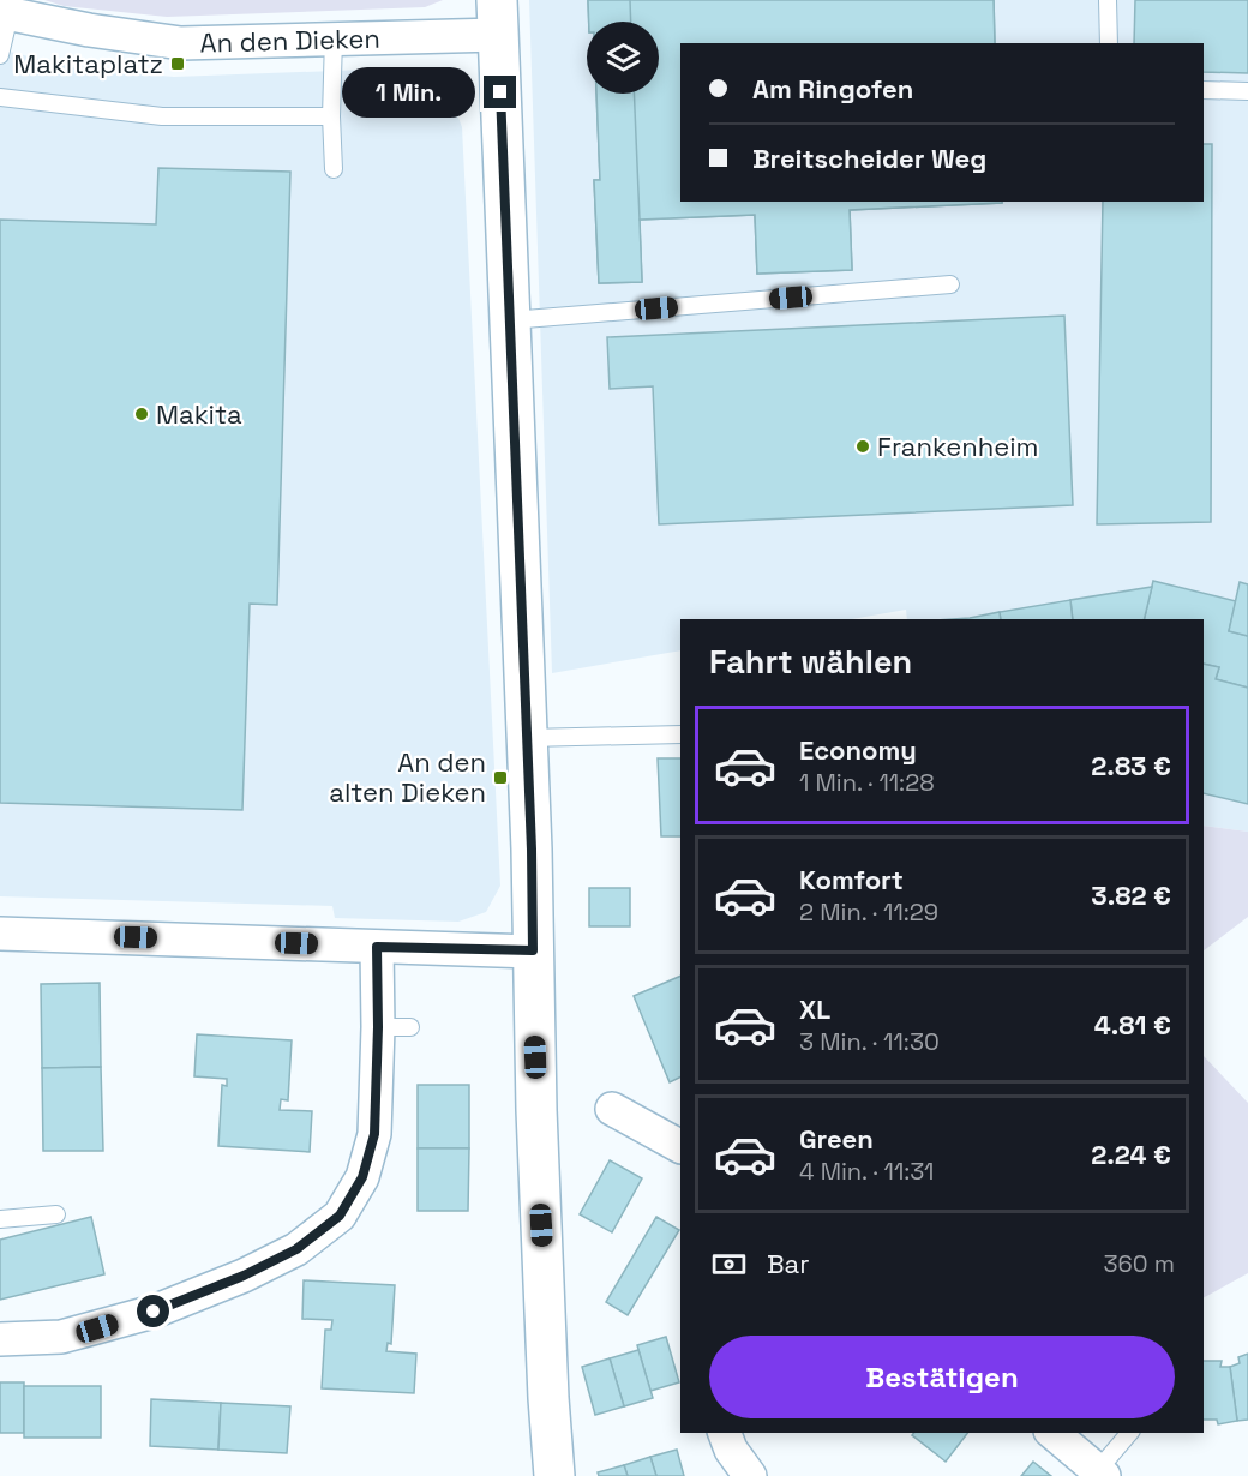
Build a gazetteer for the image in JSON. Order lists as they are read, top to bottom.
{
  "streets": {
    "street": ["An den Dieken"]
  },
  "places": {
    "transit": ["Makitaplatz", "An den alten Dieken"],
    "other": ["Makita", "Frankenheim"]
  },
  "page": {
    "banner": ["Am Ringofen", "Breitscheider Weg"],
    "bubble": "1 Min.",
    "heading": "Fahrt wählen",
    "list": [
      {
        "name": "Economy",
        "note": "1 Min. · 11:28",
        "value": "2.83 €"
      },
      {
        "name": "Komfort",
        "note": "2 Min. · 11:29",
        "value": "3.82 €"
      },
      {
        "name": "XL",
        "note": "3 Min. · 11:30",
        "value": "4.81 €"
      },
      {
        "name": "Green",
        "note": "4 Min. · 11:31",
        "value": "2.24 €"
      }
    ],
    "pay": ["Bar", "360 m"],
    "buttons": "Bestätigen"
  }
}
